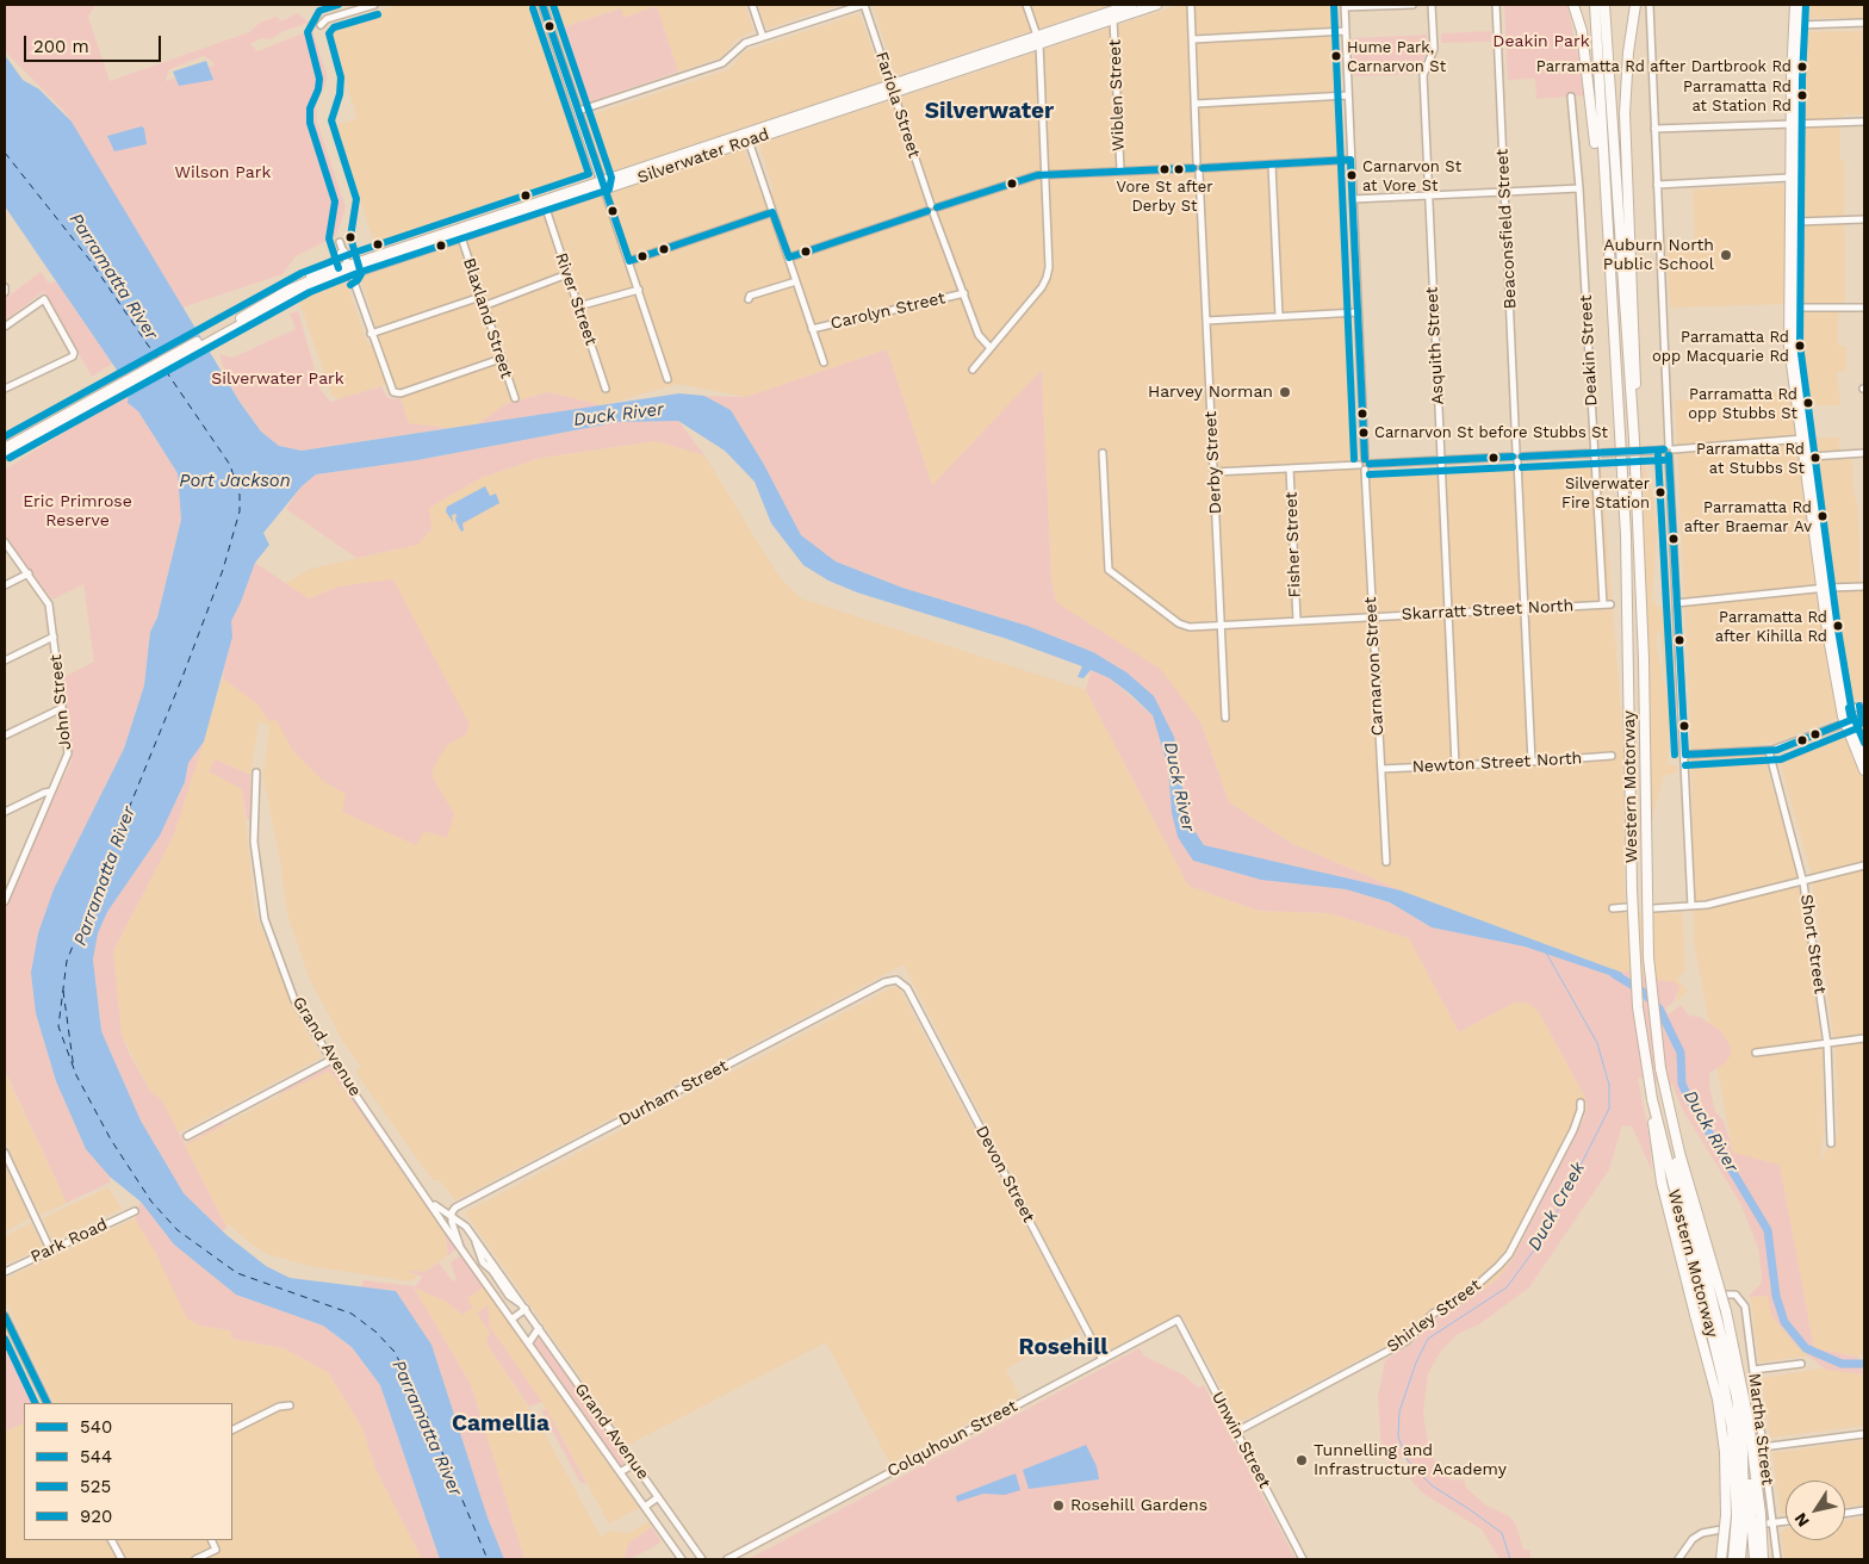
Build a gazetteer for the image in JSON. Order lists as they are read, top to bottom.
{
  "streets": {
    "highway": ["Silverwater Road", "Western Motorway"],
    "street": [
      "Wiblen Street",
      "Fariola Street",
      "Beaconsfield Street",
      "River Street",
      "Carolyn Street",
      "Blaxland Street",
      "Asquith Street",
      "Deakin Street",
      "Derby Street",
      "Fisher Street",
      "Skarratt Street North",
      "Carnarvon Street",
      "John Street",
      "Newton Street North",
      "Short Street",
      "Grand Avenue",
      "Durham Street",
      "Devon Street",
      "Park Road",
      "Shirley Street",
      "Martha Street",
      "Colquhoun Street",
      "Unwin Street"
    ]
  },
  "crossings": [
    ["Wiblen Street", "Silverwater Road"],
    ["Fariola Street", "Silverwater Road"],
    ["Fariola Street", "Carolyn Street"],
    ["Silverwater Road", "River Street"],
    ["Silverwater Road", "Blaxland Street"],
    ["Beaconsfield Street", "Skarratt Street North"],
    ["Beaconsfield Street", "Newton Street North"],
    ["Asquith Street", "Skarratt Street North"],
    ["Asquith Street", "Newton Street North"],
    ["Deakin Street", "Skarratt Street North"],
    ["Derby Street", "Skarratt Street North"],
    ["Fisher Street", "Skarratt Street North"],
    ["Skarratt Street North", "Carnarvon Street"],
    ["Carnarvon Street", "Newton Street North"],
    ["Durham Street", "Devon Street"],
    ["Devon Street", "Colquhoun Street"],
    ["Shirley Street", "Unwin Street"],
    ["Colquhoun Street", "Unwin Street"]
  ],
  "districts": ["Silverwater", "Rosehill", "Camellia"],
  "water": [
    "Parramatta River",
    "Duck River",
    "Port Jackson",
    "Duck Creek"
  ],
  "parks": [
    "Deakin Park",
    "Wilson Park",
    "Silverwater Park",
    "Eric Primrose Reserve"
  ],
  "places": [
    "Hume Park, Carnarvon St",
    "Parramatta Rd after Dartbrook Rd",
    "Parramatta Rd at Station Rd",
    "Vore St after Derby St",
    "Carnarvon St at Vore St",
    "Auburn North Public School",
    "Parramatta Rd opp Macquarie Rd",
    "Harvey Norman",
    "Parramatta Rd opp Stubbs St",
    "Carnarvon St before Stubbs St",
    "Parramatta Rd at Stubbs St",
    "Silverwater Fire Station",
    "Parramatta Rd after Braemar Av",
    "Parramatta Rd after Kihilla Rd",
    "Tunnelling and Infrastructure Academy",
    "Rosehill Gardens"
  ],
  "lines": [
    "transit line 540",
    "transit line 544",
    "transit line 525",
    "transit line 920"
  ],
  "legend": [
    "540",
    "544",
    "525",
    "920"
  ],
  "scale_bar": "200 m",
  "north": "bottom left"
}
